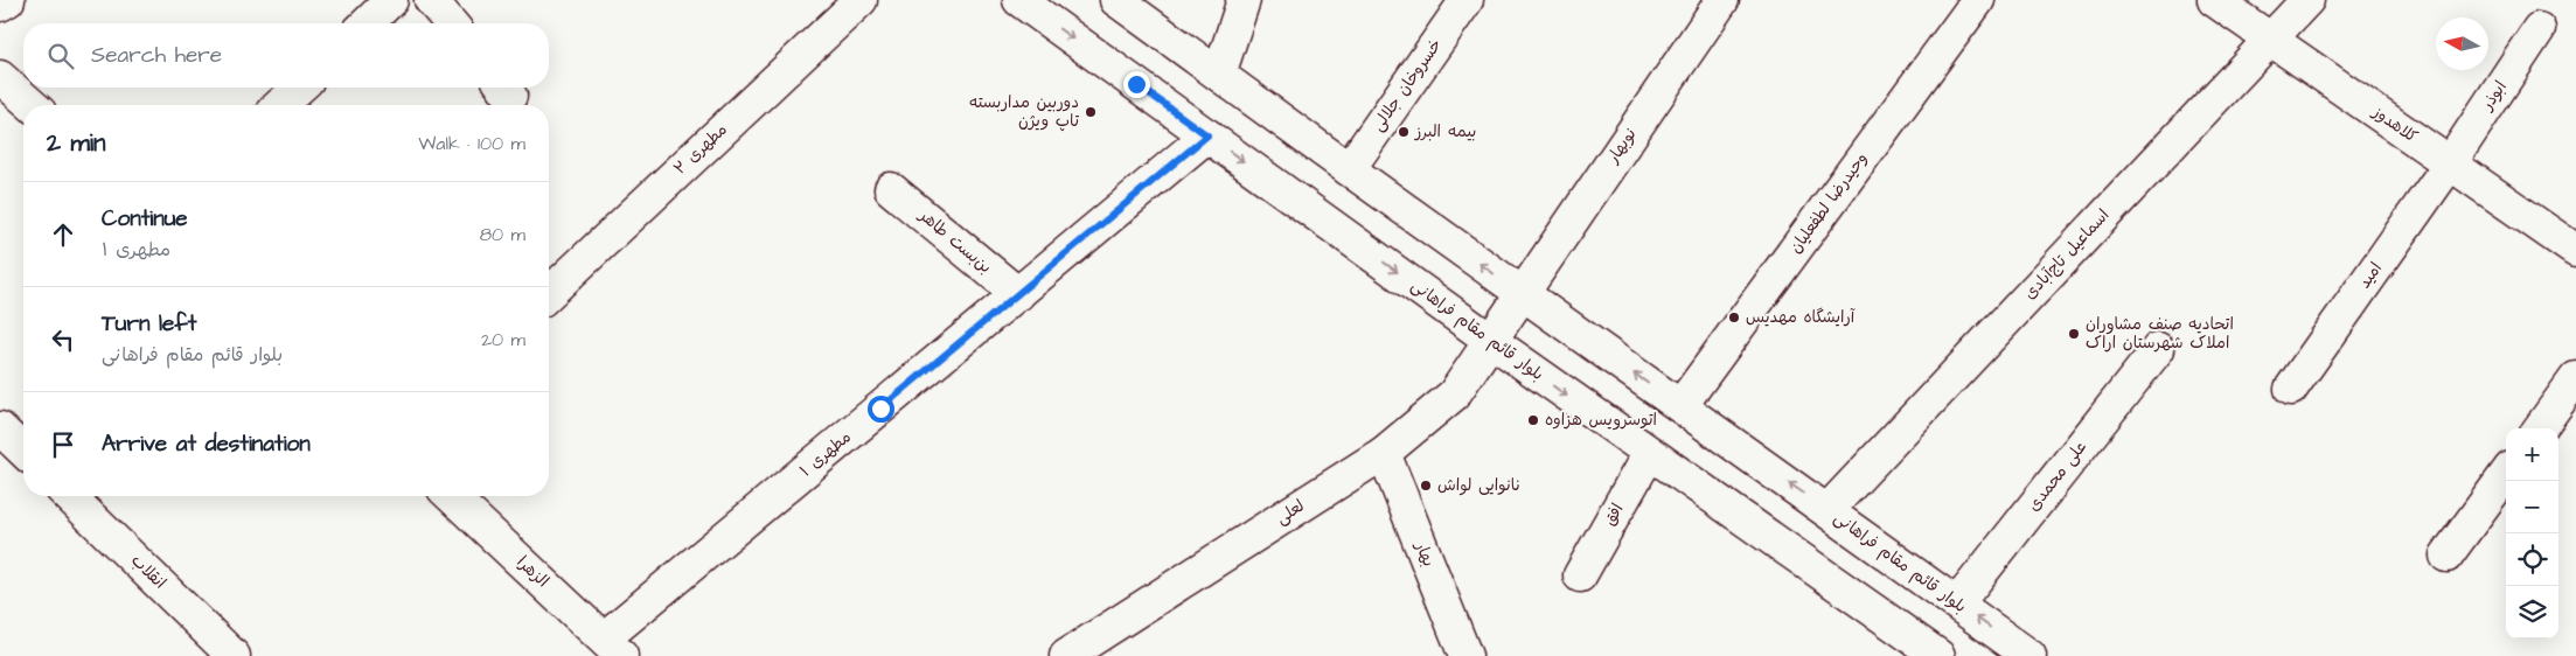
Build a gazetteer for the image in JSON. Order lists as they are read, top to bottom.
{
  "streets": {
    "street": [
      "خسروخان جلالی",
      "ابوذر",
      "کلاهدوز",
      "نوبهار",
      "مطهری ۲",
      "وحیدرضا لطفعلیان",
      "بن‌بست طاهر",
      "اسماعیل تاج‌آبادی",
      "امید",
      "بلوار قائم مقام فراهانی",
      "مطهری ۱",
      "علی محمدی",
      "لعلی",
      "افق",
      "بهار",
      "انقلاب",
      "الزهرا"
    ]
  },
  "crossings": [
    ["خسروخان جلالی", "بلوار قائم مقام فراهانی"],
    ["ابوذر", "کلاهدوز"],
    ["ابوذر", "امید"],
    ["کلاهدوز", "اسماعیل تاج‌آبادی"],
    ["کلاهدوز", "امید"],
    ["نوبهار", "بلوار قائم مقام فراهانی"],
    ["نوبهار", "لعلی"],
    ["وحیدرضا لطفعلیان", "بلوار قائم مقام فراهانی"],
    ["بن‌بست طاهر", "مطهری ۱"],
    ["اسماعیل تاج‌آبادی", "بلوار قائم مقام فراهانی"],
    ["بلوار قائم مقام فراهانی", "مطهری ۱"],
    ["بلوار قائم مقام فراهانی", "علی محمدی"],
    ["بلوار قائم مقام فراهانی", "لعلی"],
    ["بلوار قائم مقام فراهانی", "افق"],
    ["مطهری ۱", "الزهرا"],
    ["لعلی", "بهار"]
  ],
  "places": [
    "دوربین مداربسته تاپ ویژن",
    "بیمه البرز",
    "آرایشگاه مهدیس",
    "اتحادیه صنف مشاوران املاک شهرستان اراک",
    "اتوسرویس هزاوه",
    "نانوایی لواش"
  ],
  "north": "left",
  "page": {
    "search": "Search here",
    "heading": ["2 min", "Walk · 100 m"],
    "list": [
      ["Continue", "مطهری ۱", "80 m"],
      ["Turn left", "بلوار قائم مقام فراهانی", "20 m"],
      "Arrive at destination"
    ],
    "map_buttons": ["+", "−"]
  }
}
